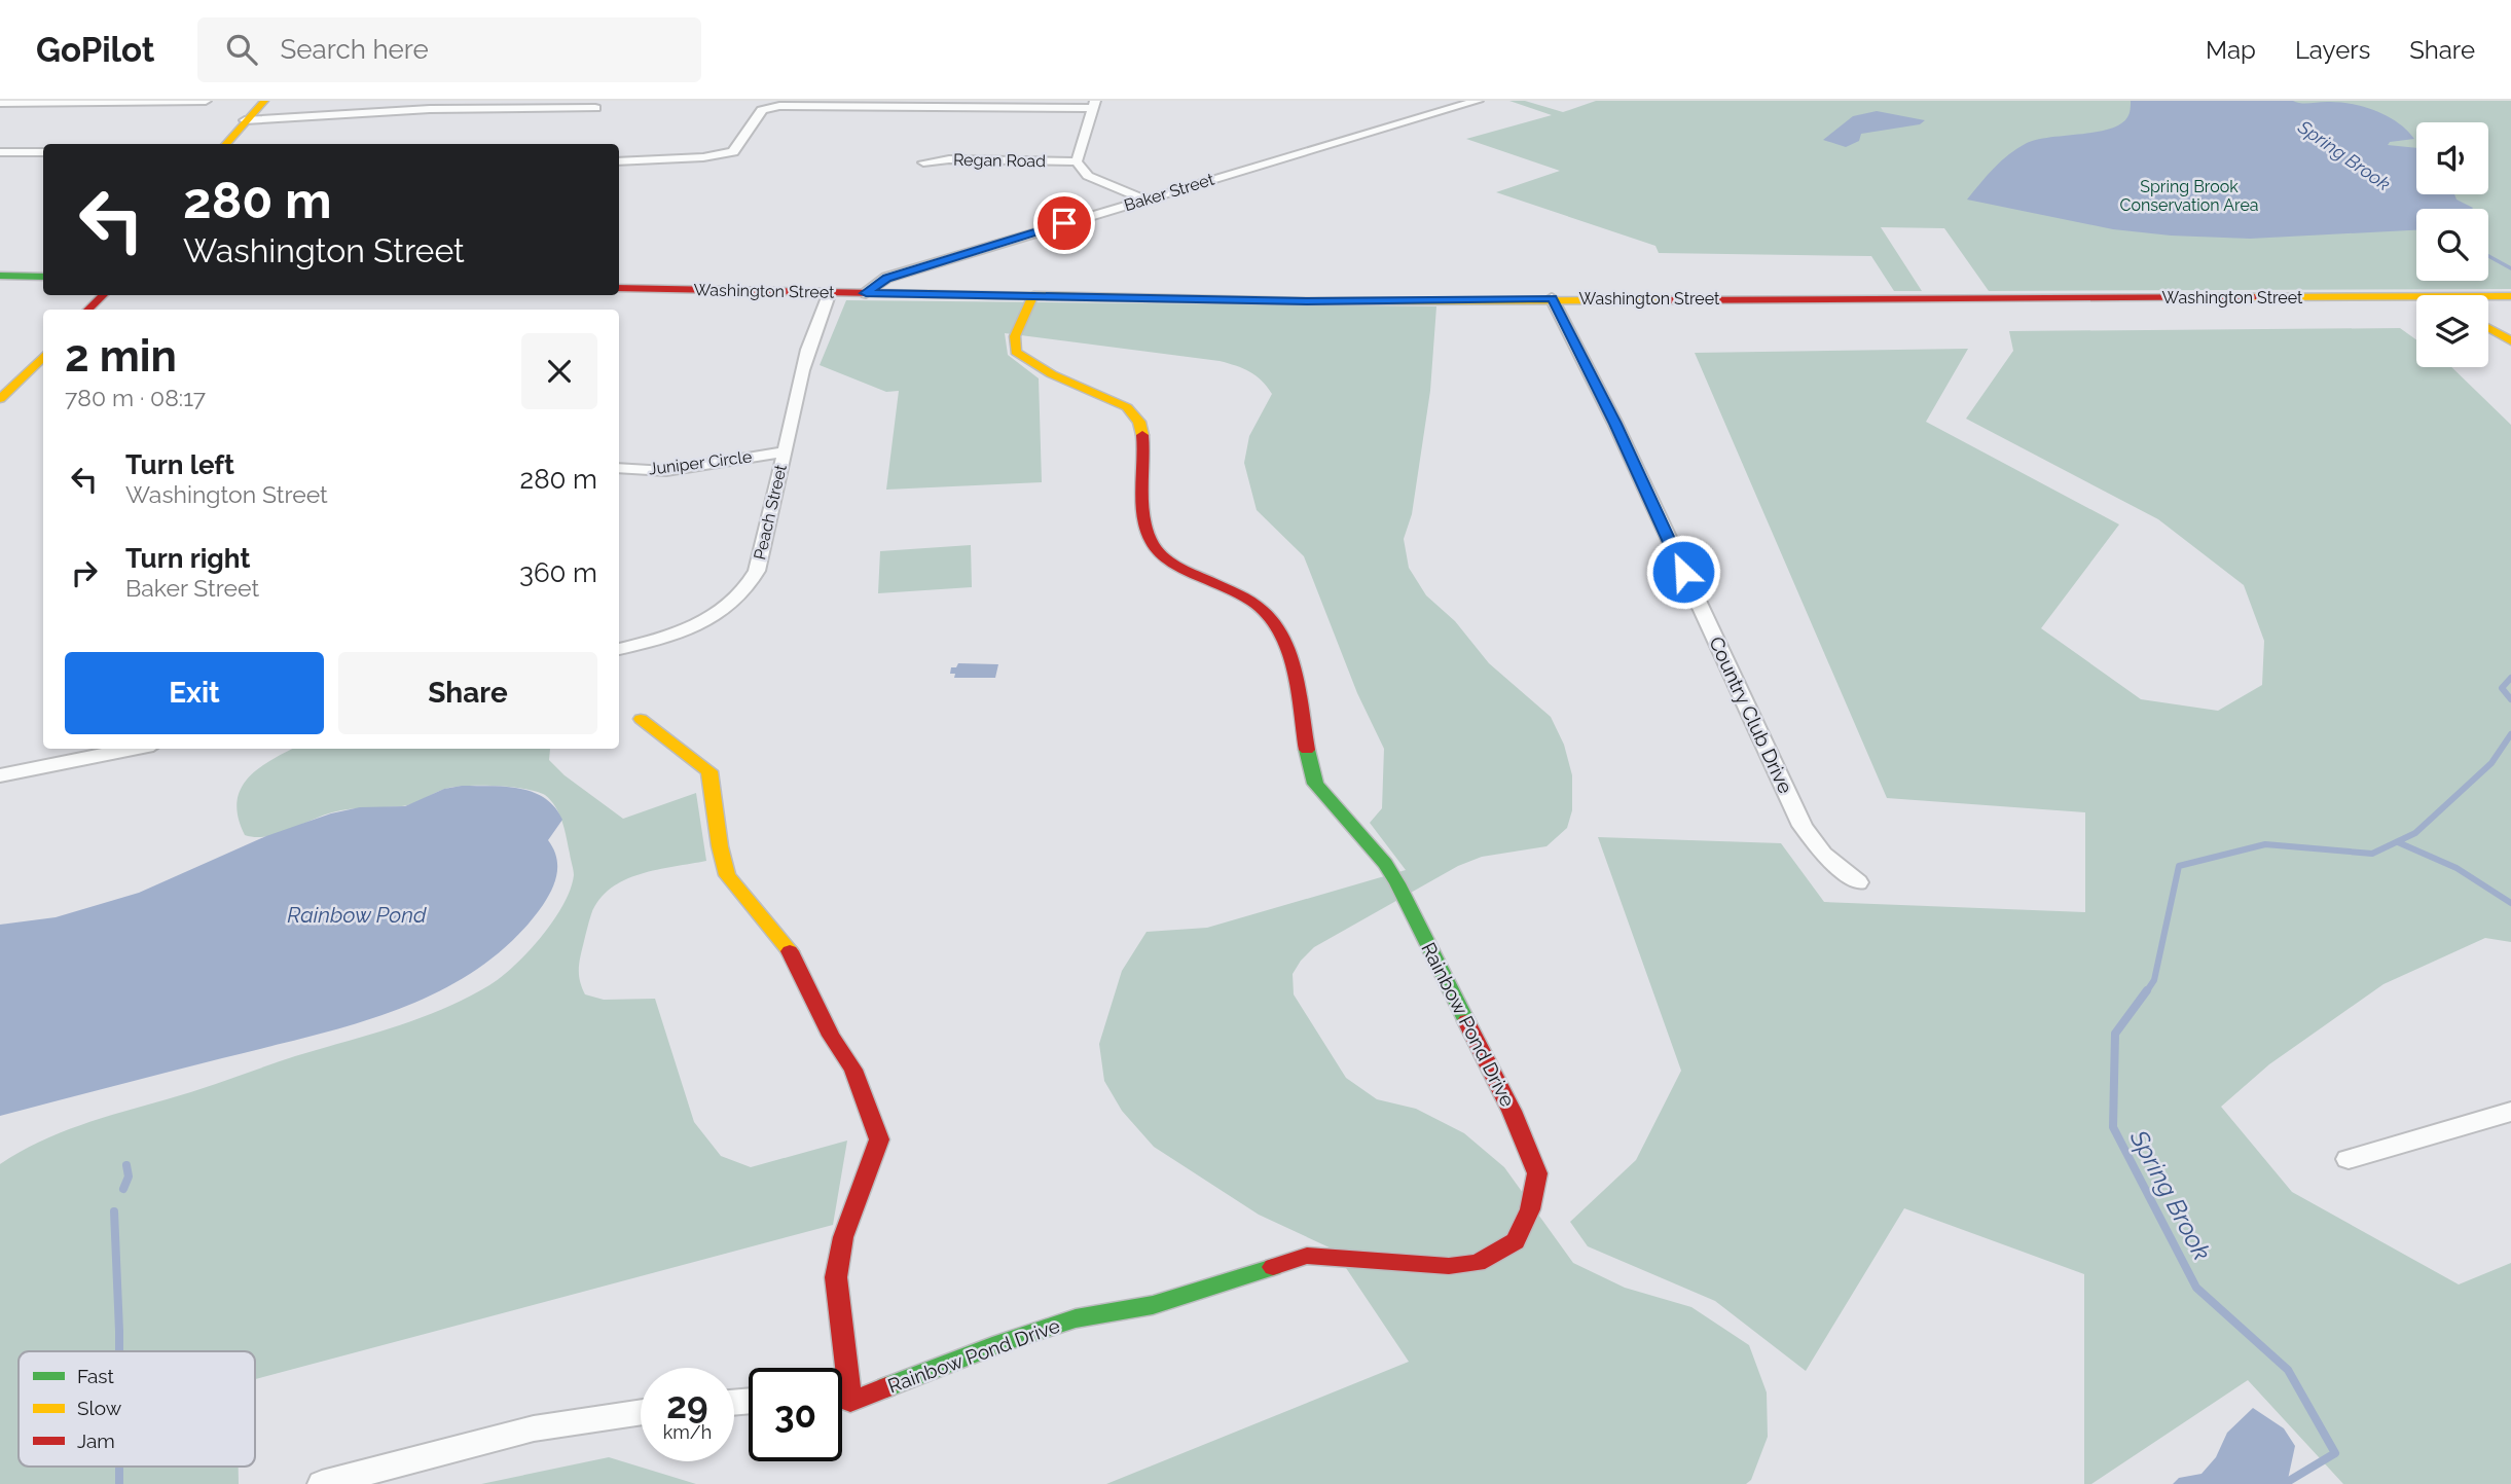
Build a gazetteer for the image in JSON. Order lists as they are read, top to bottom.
{
  "streets": {
    "street": [
      "Regan Road",
      "Baker Street",
      "Washington Street",
      "Juniper Circle",
      "Peach Street",
      "Country Club Drive",
      "Rainbow Pond Drive"
    ]
  },
  "crossings": [
    ["Baker Street", "Washington Street"],
    ["Washington Street", "Peach Street"],
    ["Washington Street", "Country Club Drive"],
    ["Washington Street", "Rainbow Pond Drive"],
    ["Juniper Circle", "Peach Street"]
  ],
  "water": ["Spring Brook", "Rainbow Pond"],
  "parks": ["Spring Brook Conservation Area"],
  "legend": ["Fast", "Slow", "Jam"],
  "page": {
    "header": "GoPilot",
    "search": "Search here",
    "nav": ["Map", "Layers", "Share"],
    "turn": ["280 m", "Washington Street"],
    "heading": ["2 min", "780 m · 08:17"],
    "list": [
      {
        "name": "Turn left",
        "note": "Washington Street",
        "value": "280 m"
      },
      {
        "name": "Turn right",
        "note": "Baker Street",
        "value": "360 m"
      }
    ],
    "buttons": ["Exit", "Share"],
    "speed": "29 km/h",
    "limit": "30"
  }
}
